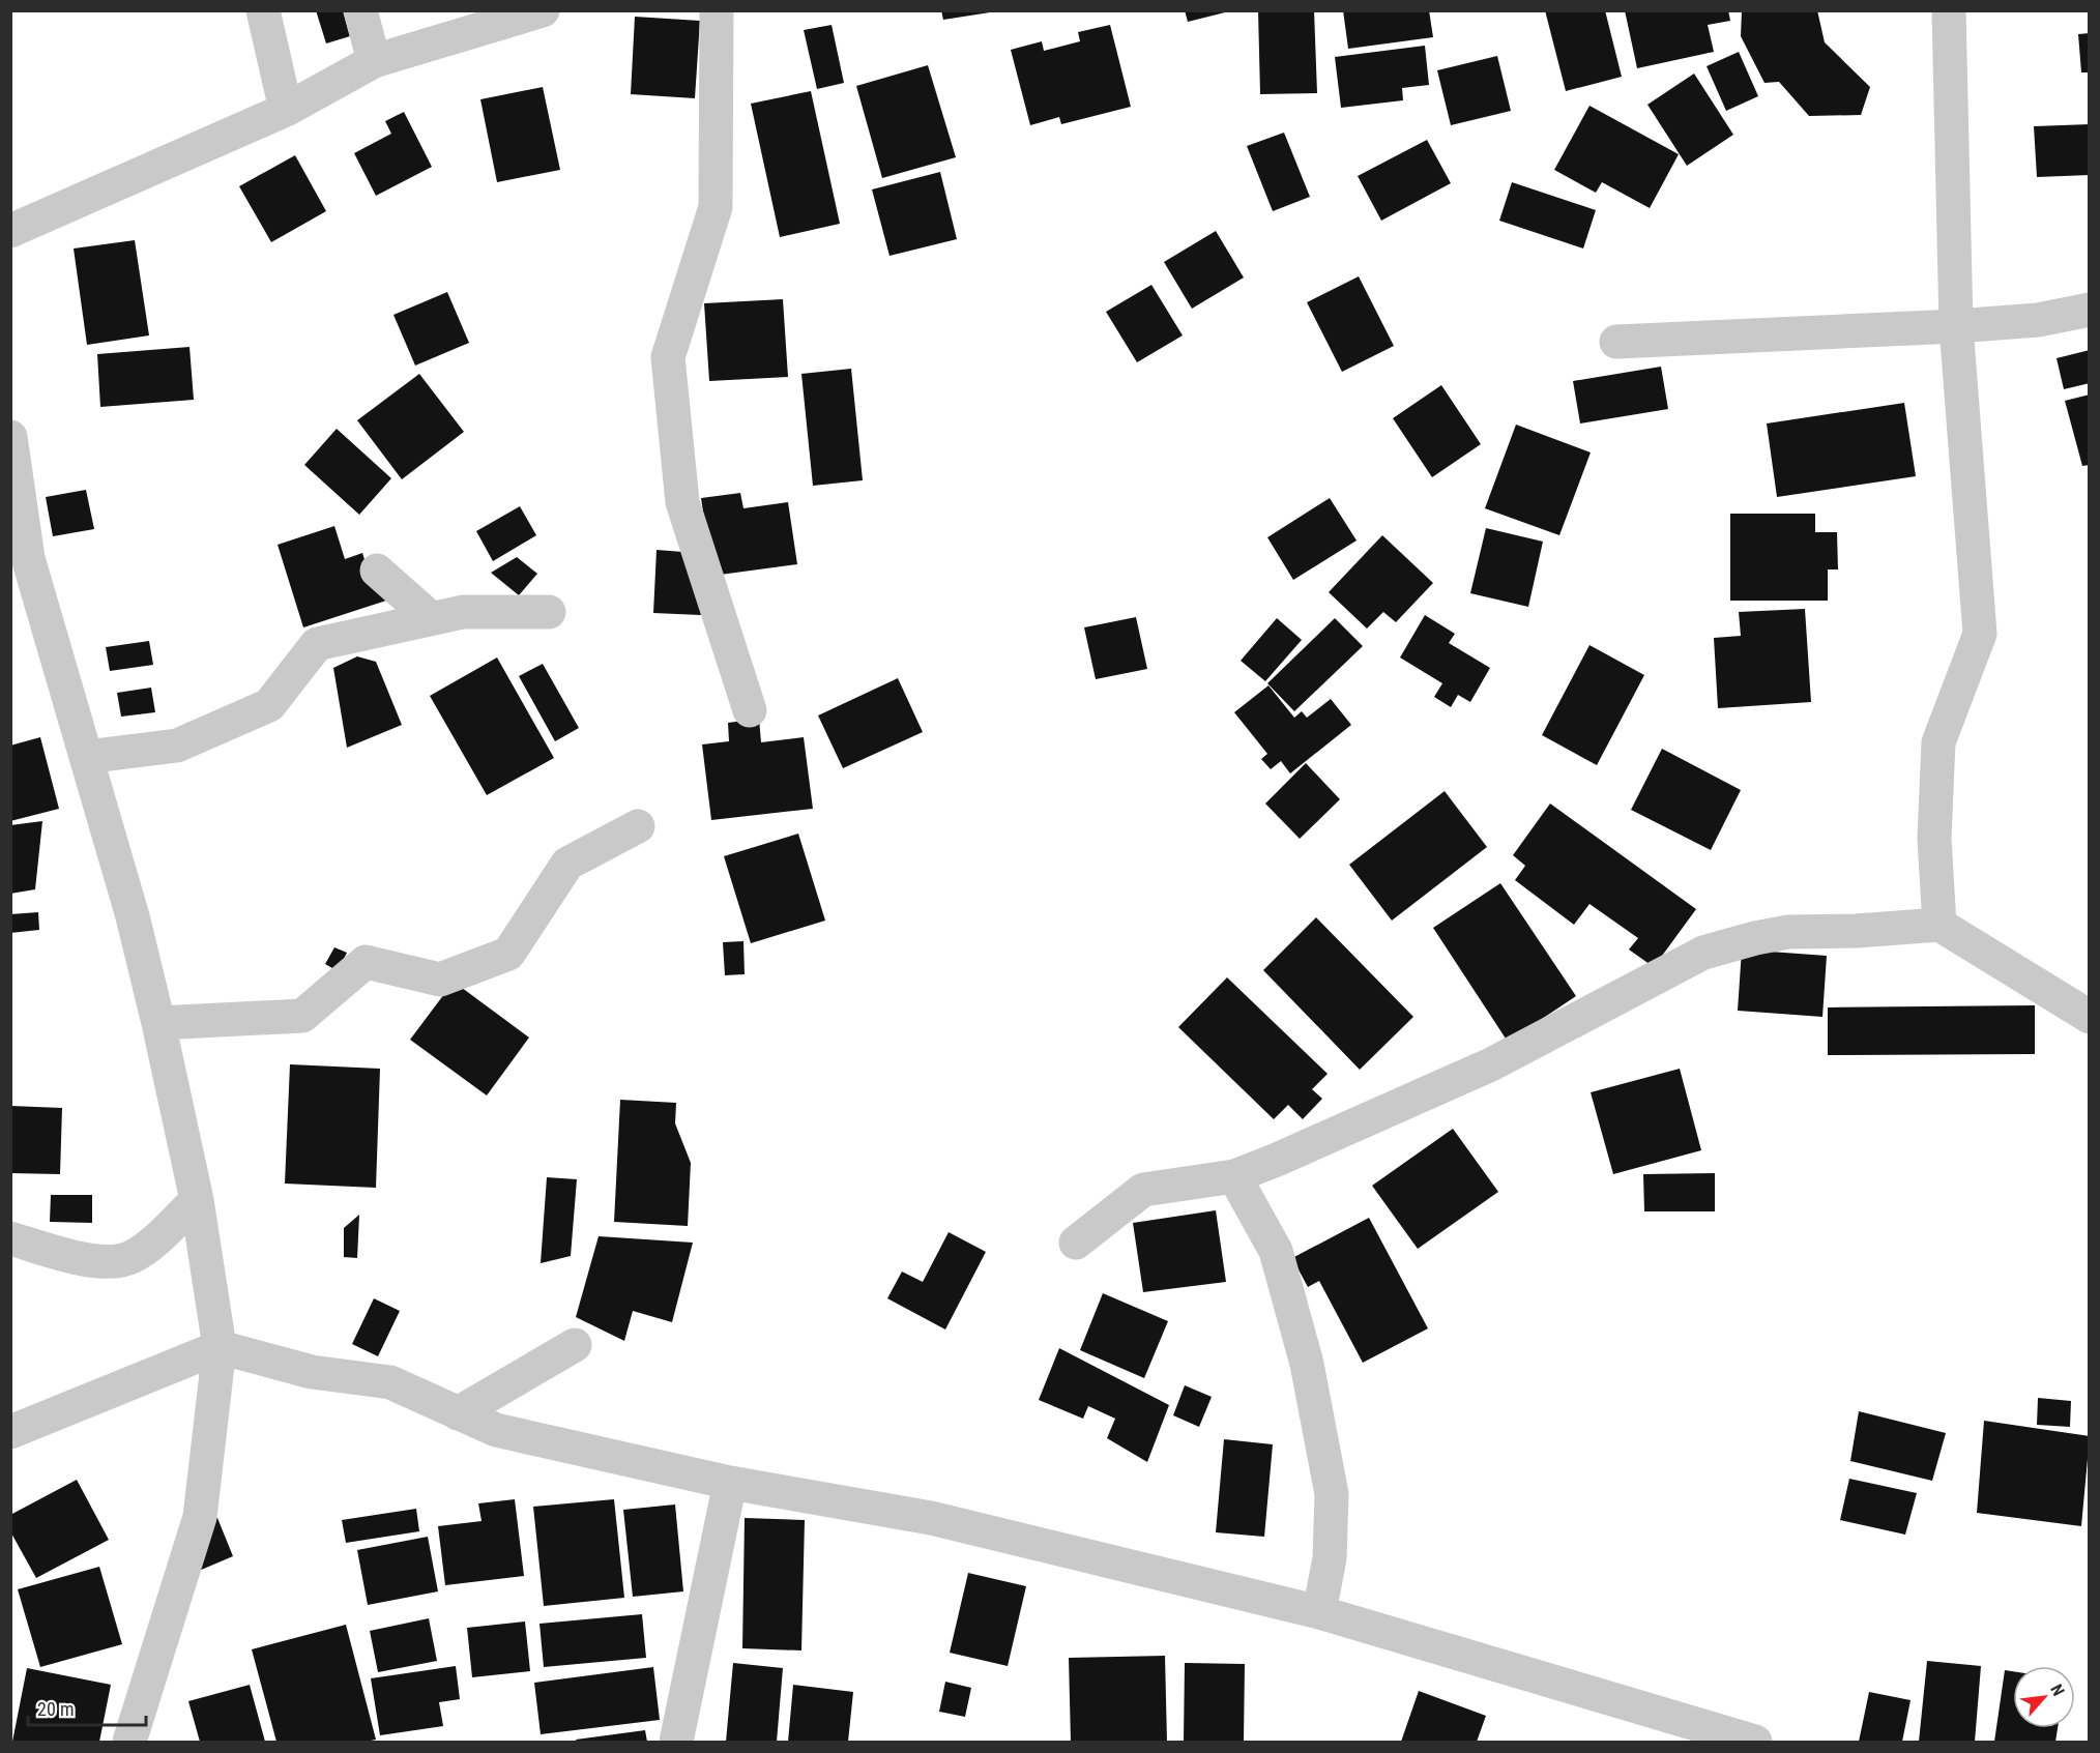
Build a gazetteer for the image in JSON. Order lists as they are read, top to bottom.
{
  "scale_bar": "20 m",
  "north": "top right"
}
